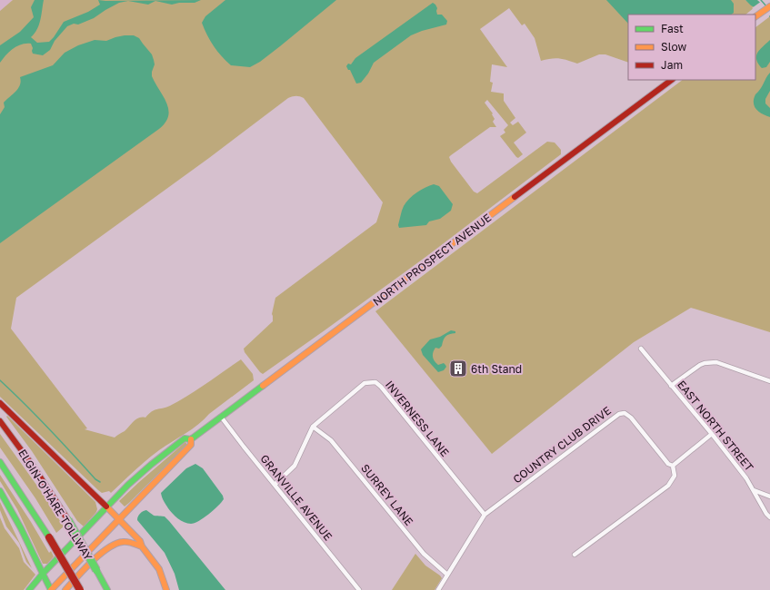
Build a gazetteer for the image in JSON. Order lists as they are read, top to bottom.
{
  "streets": {
    "main road": ["NORTH PROSPECT AVENUE", "ELGIN-O'HARE TOLLWAY"],
    "street": [
      "INVERNESS LANE",
      "EAST NORTH STREET",
      "COUNTRY CLUB DRIVE",
      "SURREY LANE",
      "GRANVILLE AVENUE"
    ]
  },
  "crossings": [
    ["NORTH PROSPECT AVENUE", "GRANVILLE AVENUE"],
    ["INVERNESS LANE", "COUNTRY CLUB DRIVE"],
    ["INVERNESS LANE", "SURREY LANE"],
    ["INVERNESS LANE", "GRANVILLE AVENUE"],
    ["COUNTRY CLUB DRIVE", "SURREY LANE"]
  ],
  "places": {
    "building": ["6th Stand"]
  },
  "legend": ["Fast", "Slow", "Jam"]
}
